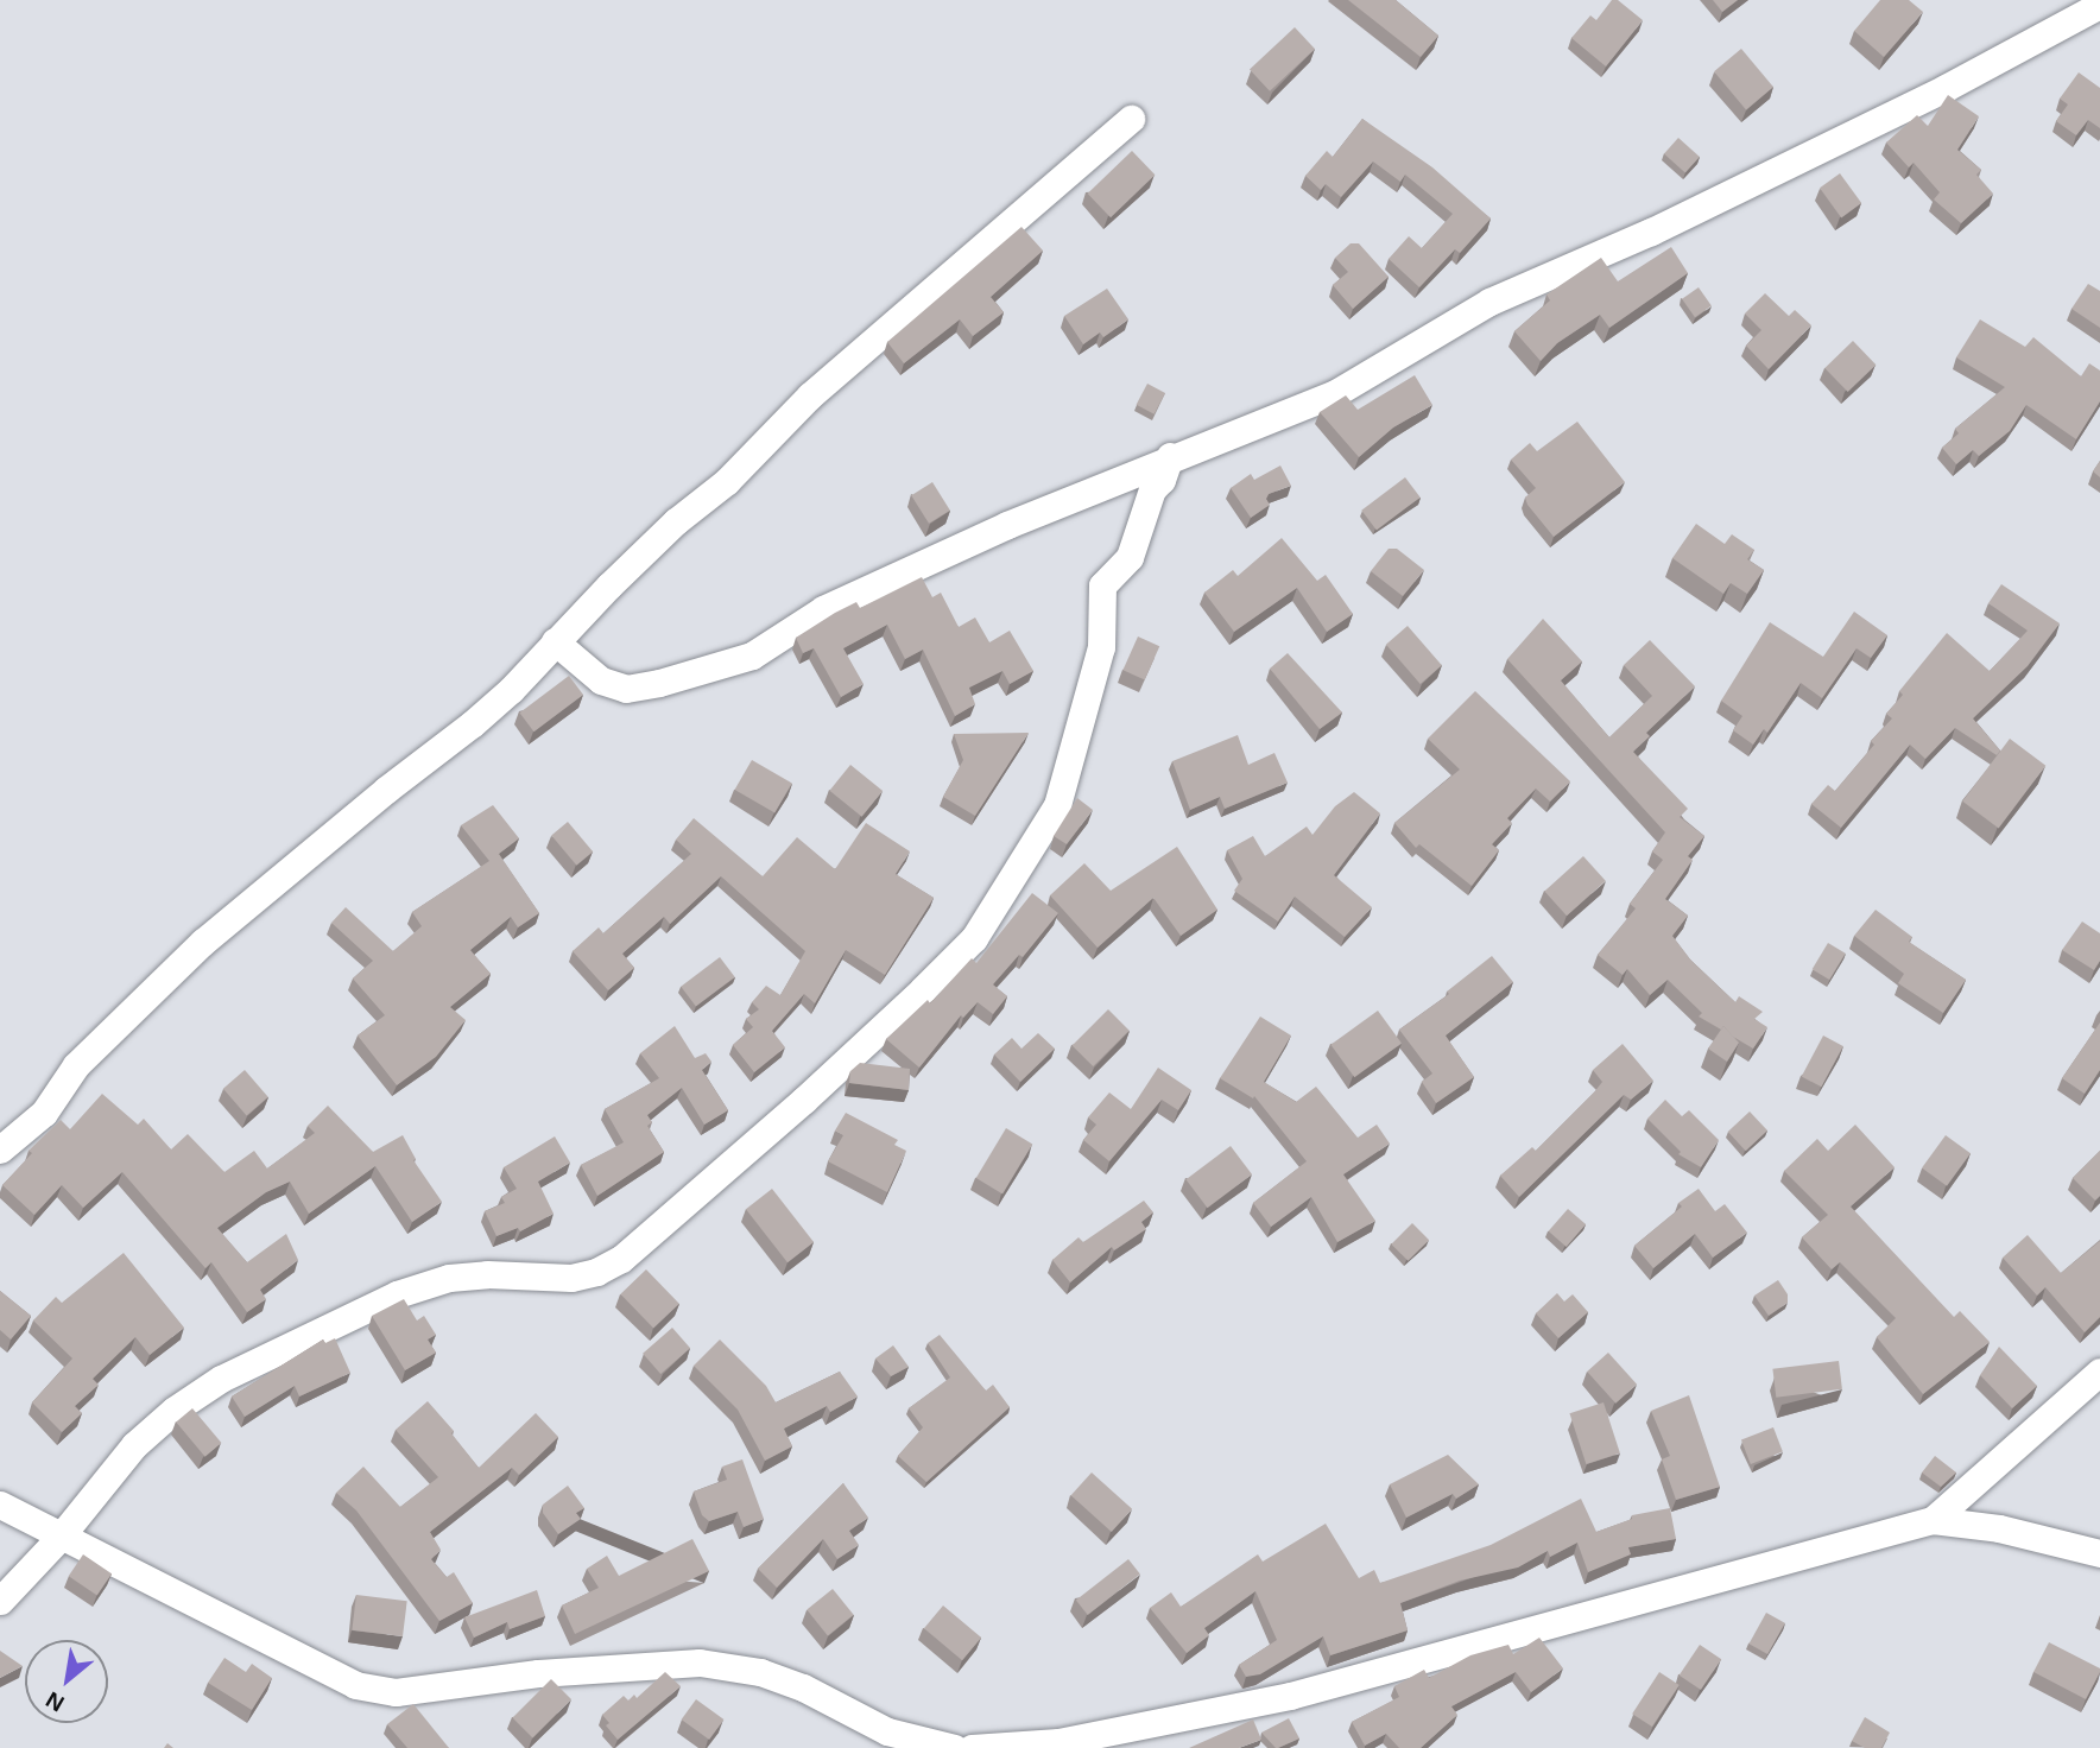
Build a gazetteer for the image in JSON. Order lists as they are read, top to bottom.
{
  "north": "bottom left"
}
